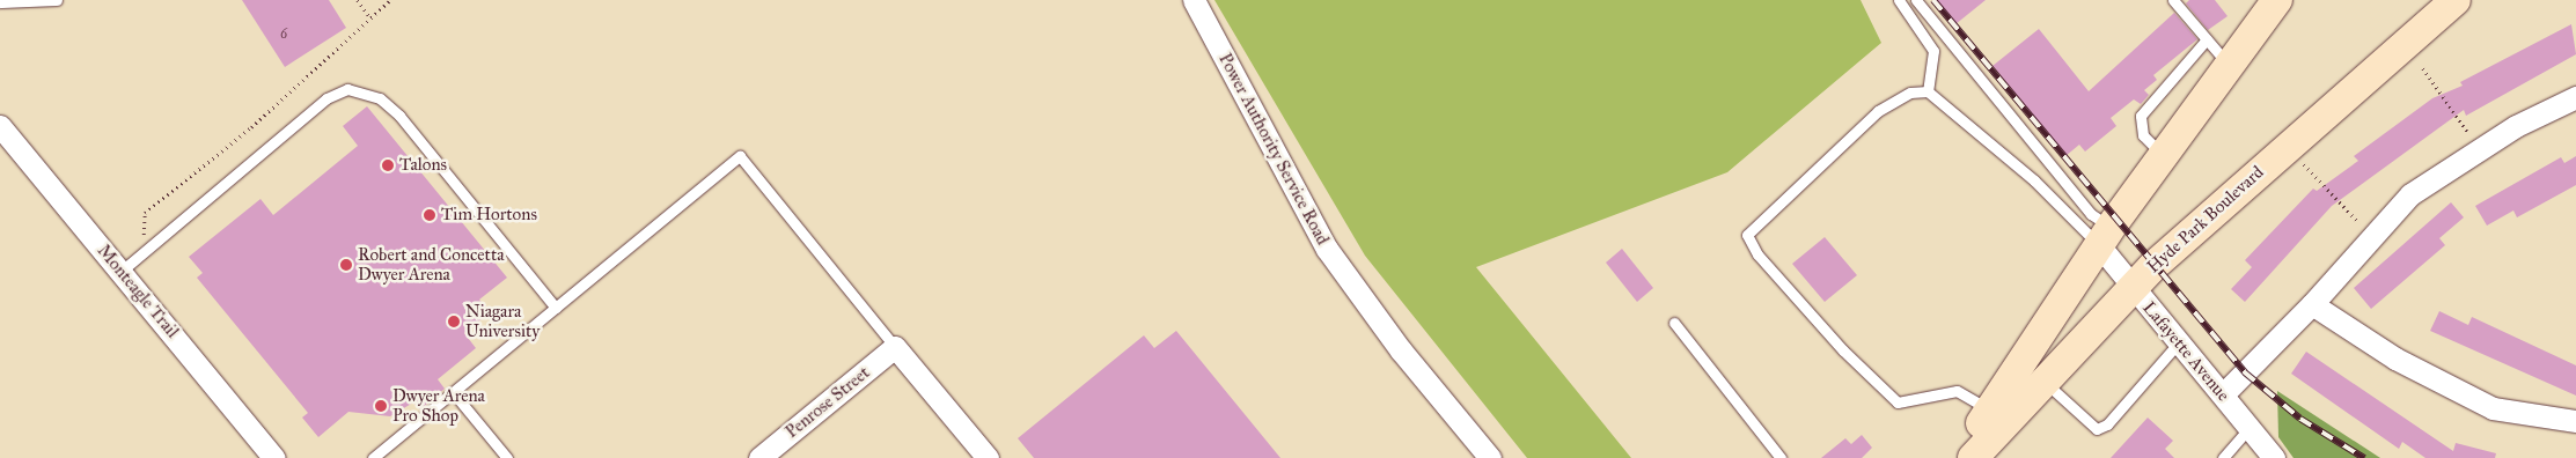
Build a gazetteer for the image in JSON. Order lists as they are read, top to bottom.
{
  "streets": {
    "main road": ["Hyde Park Boulevard"],
    "street": [
      "Power Authority Service Road",
      "Monteagle Trail",
      "Lafayette Avenue",
      "Penrose Street"
    ]
  },
  "crossings": [
    ["Hyde Park Boulevard", "Lafayette Avenue"]
  ],
  "places": [
    "Talons",
    "Tim Hortons",
    "Robert and Concetta Dwyer Arena",
    "Niagara University",
    "Dwyer Arena Pro Shop"
  ],
  "house_numbers": ["6"]
}
